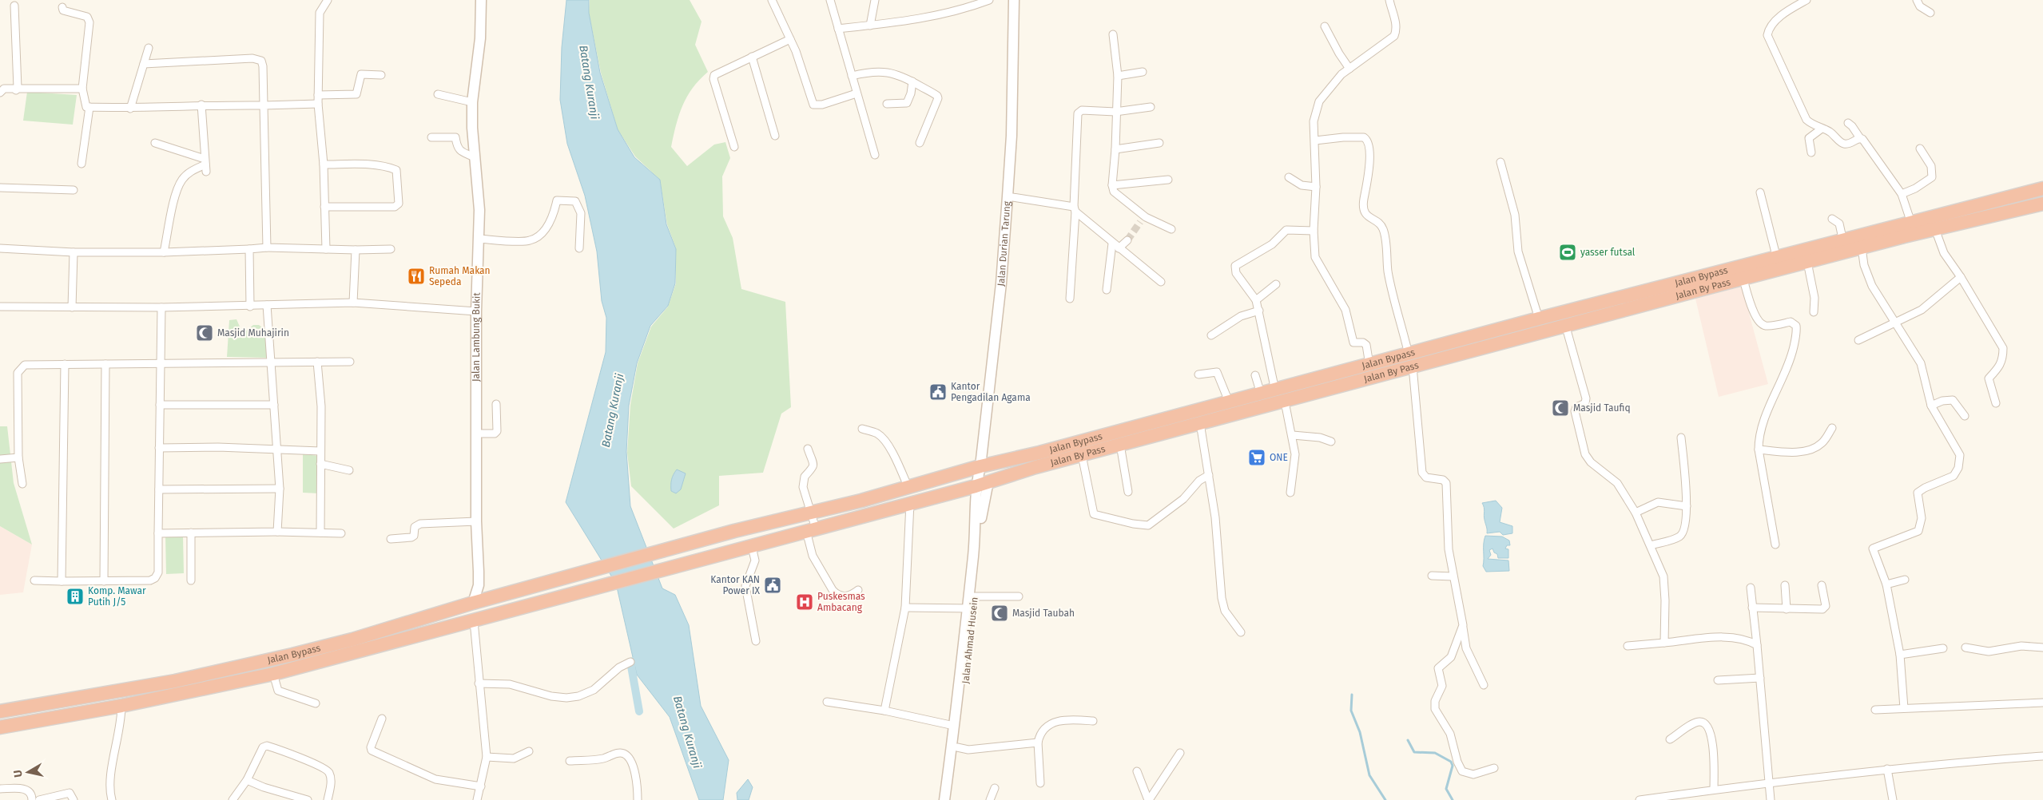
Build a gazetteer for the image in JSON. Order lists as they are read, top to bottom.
{
  "streets": {
    "highway": ["Jalan Bypass", "Jalan By Pass"],
    "street": ["Jalan Durian Tarung", "Jalan Lambung Bukit", "Jalan Ahmad Husein"]
  },
  "crossings": [
    ["Jalan Durian Tarung", "Jalan Bypass"],
    ["Jalan Durian Tarung", "Jalan By Pass"],
    ["Jalan Durian Tarung", "Jalan Ahmad Husein"],
    ["Jalan Bypass", "Jalan By Pass"],
    ["Jalan Bypass", "Jalan Lambung Bukit"],
    ["Jalan By Pass", "Jalan Ahmad Husein"]
  ],
  "water": ["Batang Kuranji"],
  "places": {
    "sports": ["yasser futsal"],
    "restaurant": ["Rumah Makan Sepeda"],
    "mosque": ["Masjid Muhajirin", "Masjid Taufiq", "Masjid Taubah"],
    "public building": ["Kantor Pengadilan Agama", "Kantor KAN Power IX"],
    "supermarket": ["ONE"],
    "building": ["Komp. Mawar Putih J/5"],
    "hospital": ["Puskesmas Ambacang"]
  },
  "north": "left"
}
